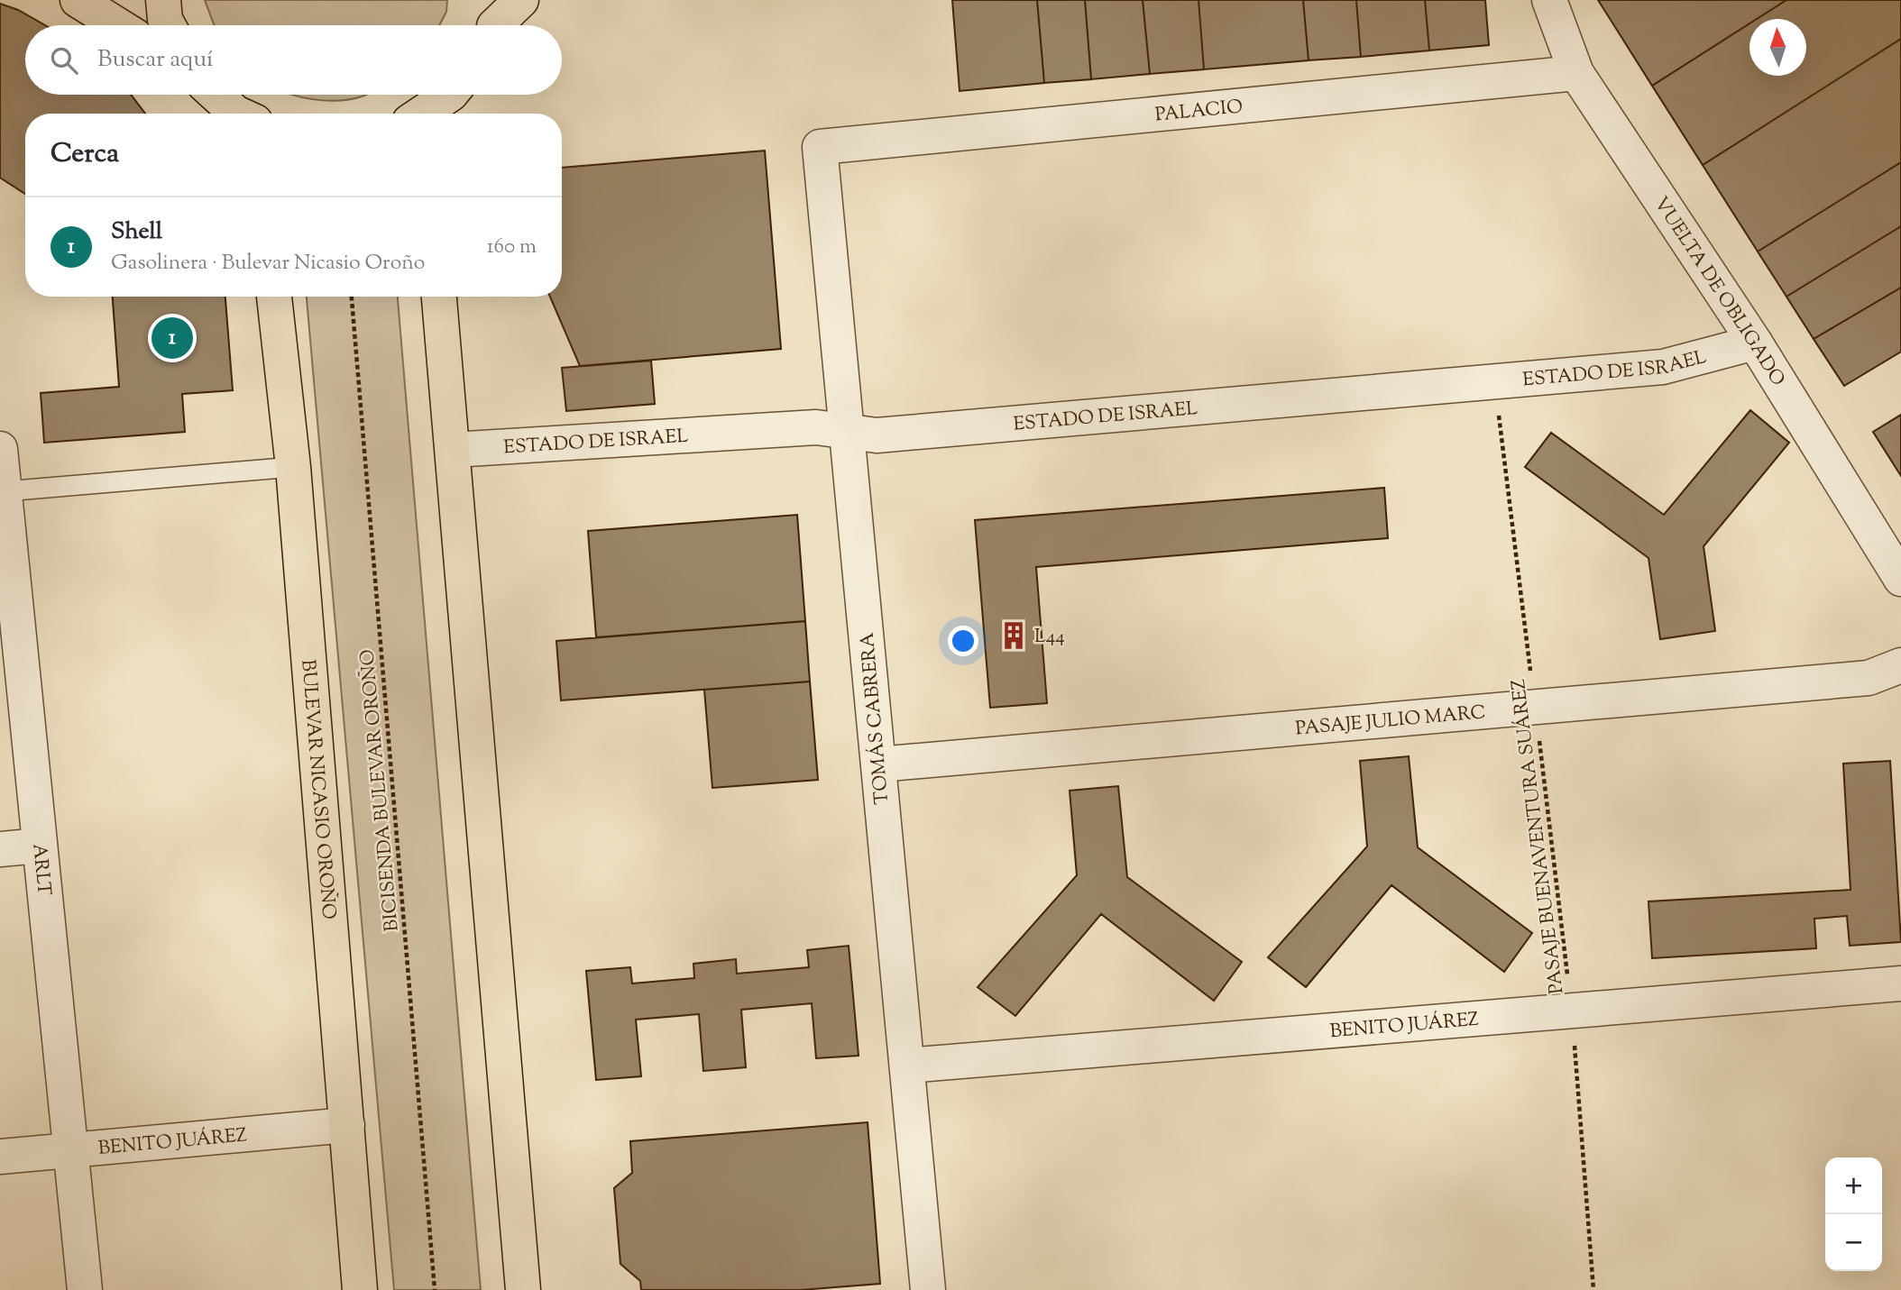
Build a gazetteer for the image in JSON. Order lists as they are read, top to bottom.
{
  "streets": {
    "main road": ["BULEVAR NICASIO OROÑO"],
    "street": [
      "PALACIO",
      "VUELTA DE OBLIGADO",
      "ESTADO DE ISRAEL",
      "TOMÁS CABRERA",
      "PASAJE JULIO MARC",
      "ARLT",
      "BENITO JUÁREZ"
    ],
    "path": ["BICISENDA BULEVAR OROÑO", "PASAJE BUENAVENTURA SUÁREZ"]
  },
  "crossings": [
    ["PALACIO", "VUELTA DE OBLIGADO"],
    ["PALACIO", "TOMÁS CABRERA"],
    ["VUELTA DE OBLIGADO", "ESTADO DE ISRAEL"],
    ["ESTADO DE ISRAEL", "TOMÁS CABRERA"],
    ["ESTADO DE ISRAEL", "PASAJE BUENAVENTURA SUÁREZ"],
    ["TOMÁS CABRERA", "PASAJE JULIO MARC"],
    ["TOMÁS CABRERA", "BENITO JUÁREZ"],
    ["PASAJE JULIO MARC", "PASAJE BUENAVENTURA SUÁREZ"],
    ["BULEVAR NICASIO OROÑO", "BENITO JUÁREZ"],
    ["PASAJE BUENAVENTURA SUÁREZ", "BENITO JUÁREZ"],
    ["ARLT", "BENITO JUÁREZ"]
  ],
  "places": {
    "building": ["L44"]
  },
  "north": "top",
  "page": {
    "search": "Buscar aquí",
    "heading": "Cerca",
    "list": [
      {
        "mark": "1",
        "name": "Shell",
        "note": "Gasolinera · Bulevar Nicasio Oroño",
        "value": "160 m"
      }
    ],
    "pins": "1",
    "map_buttons": ["+", "−"]
  }
}
